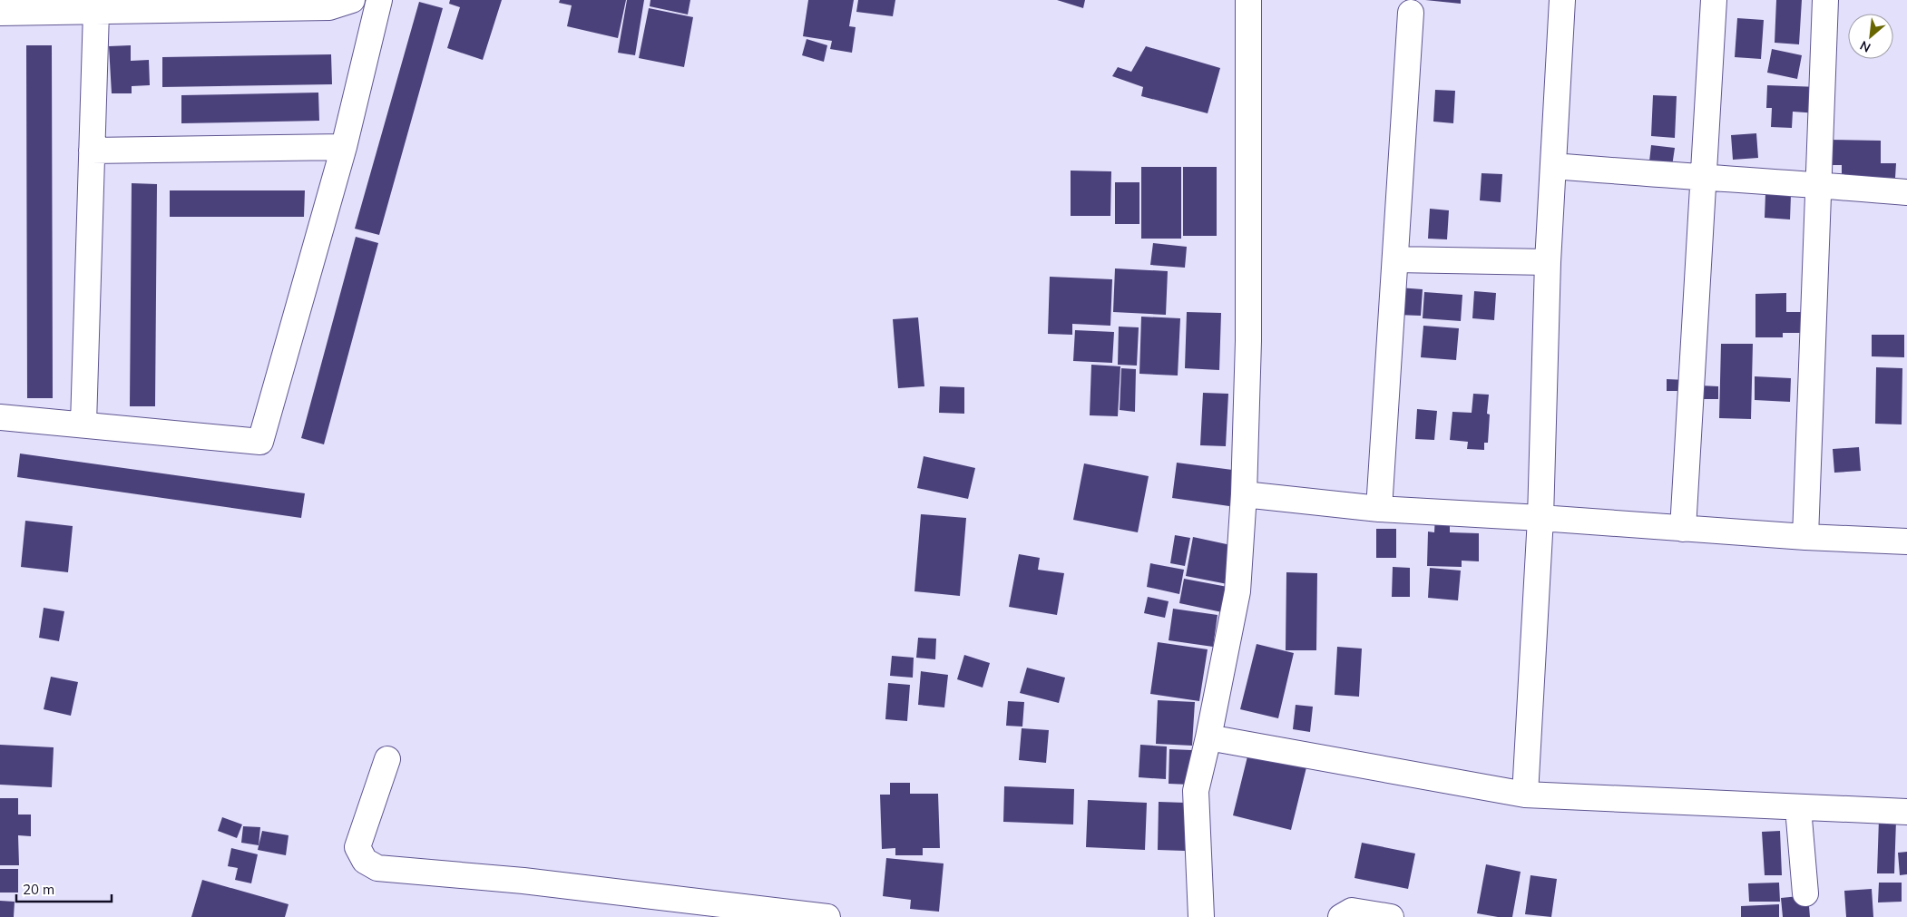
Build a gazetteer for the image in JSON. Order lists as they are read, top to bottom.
{
  "scale_bar": "20 m",
  "north": "bottom left"
}
